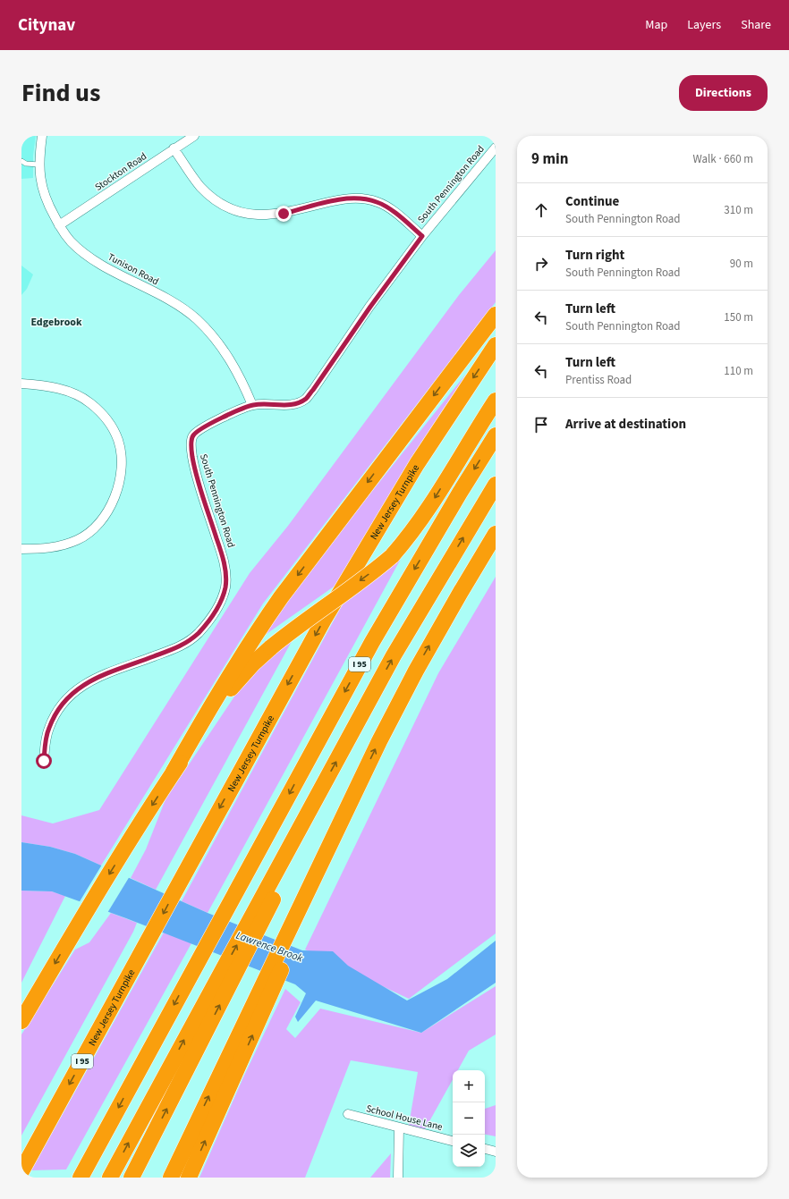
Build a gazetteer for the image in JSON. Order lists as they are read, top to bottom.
{
  "streets": {
    "highway": ["New Jersey Turnpike", "I 95"],
    "street": [
      "Stockton Road",
      "South Pennington Road",
      "Tunison Road",
      "School House Lane"
    ]
  },
  "crossings": [
    ["Stockton Road", "Tunison Road"],
    ["South Pennington Road", "Tunison Road"]
  ],
  "districts": ["Edgebrook"],
  "water": ["Lawrence Brook"],
  "page": {
    "header": "Citynav",
    "nav": ["Map", "Layers", "Share"],
    "title": "Find us",
    "buttons": "Directions",
    "heading": ["9 min", "Walk · 660 m"],
    "list": [
      ["Continue", "South Pennington Road", "310 m"],
      ["Turn right", "South Pennington Road", "90 m"],
      ["Turn left", "South Pennington Road", "150 m"],
      ["Turn left", "Prentiss Road", "110 m"],
      "Arrive at destination"
    ],
    "map_buttons": ["+", "−"]
  }
}
